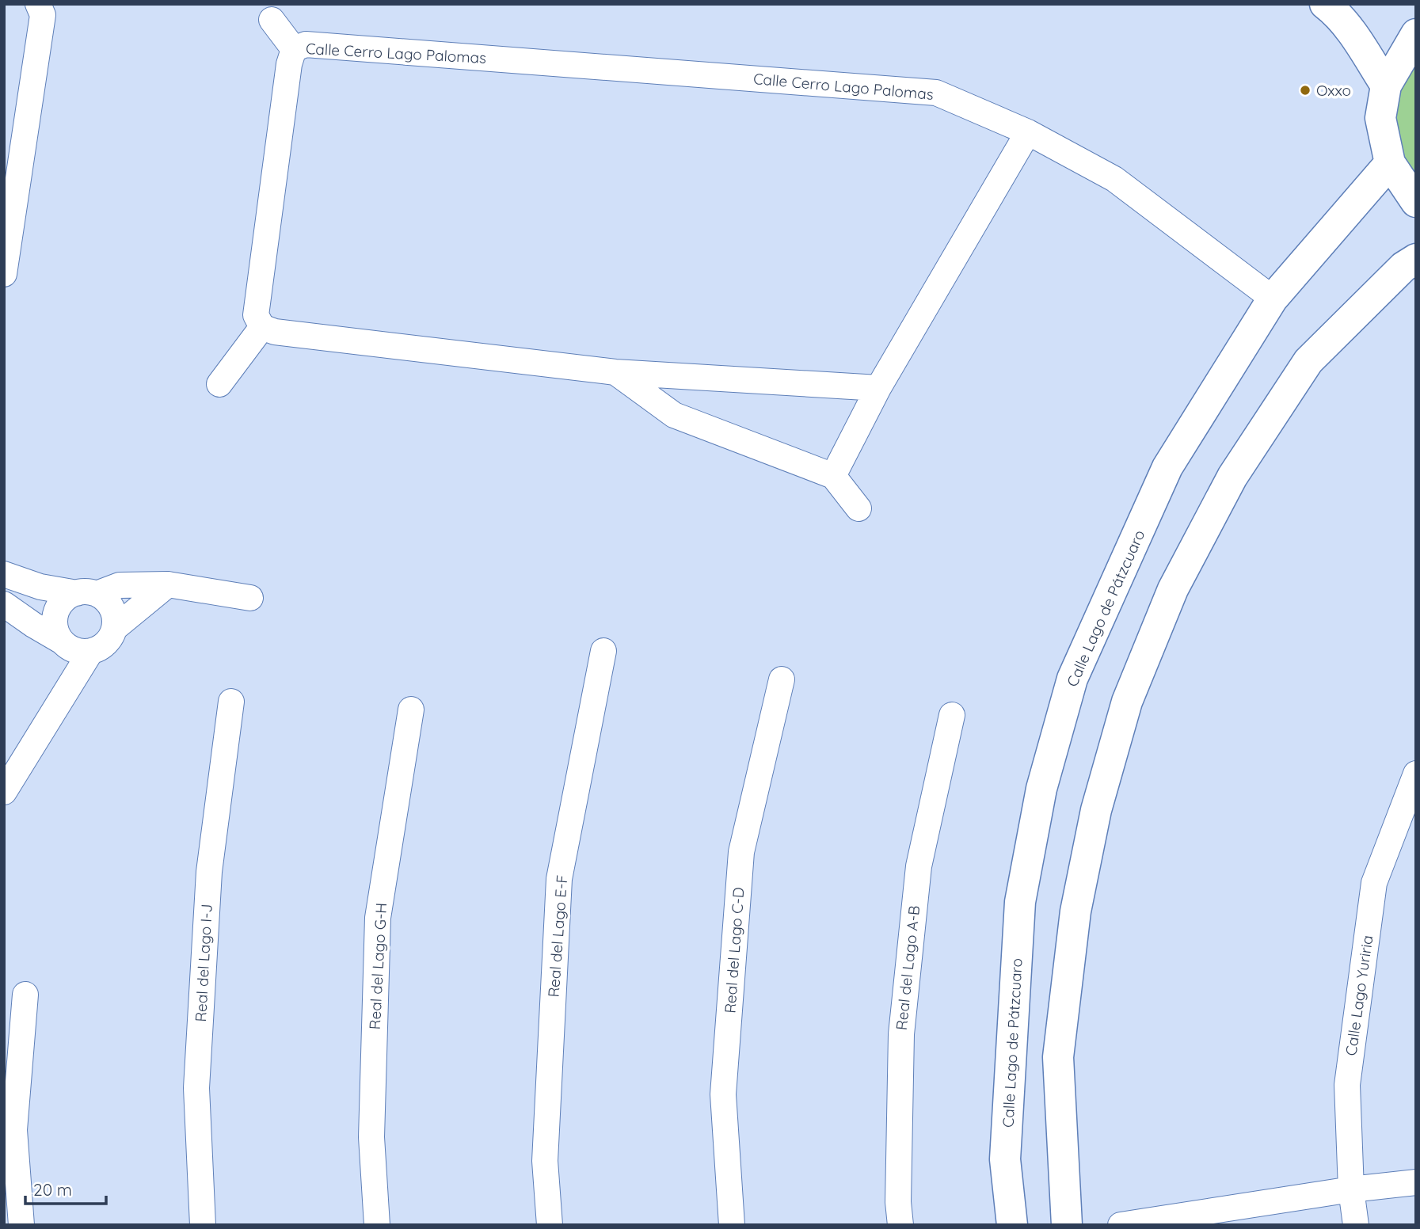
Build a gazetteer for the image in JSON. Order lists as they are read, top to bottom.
{
  "streets": {
    "main road": ["Calle Lago de Pátzcuaro"],
    "street": [
      "Calle Cerro Lago Palomas",
      "Real del Lago E-F",
      "Real del Lago C-D",
      "Real del Lago I-J",
      "Real del Lago G-H",
      "Real del Lago A-B",
      "Calle Lago Yuriria"
    ]
  },
  "crossings": [
    ["Calle Cerro Lago Palomas", "Calle Lago de Pátzcuaro"]
  ],
  "places": ["Oxxo"],
  "scale_bar": "20 m"
}
